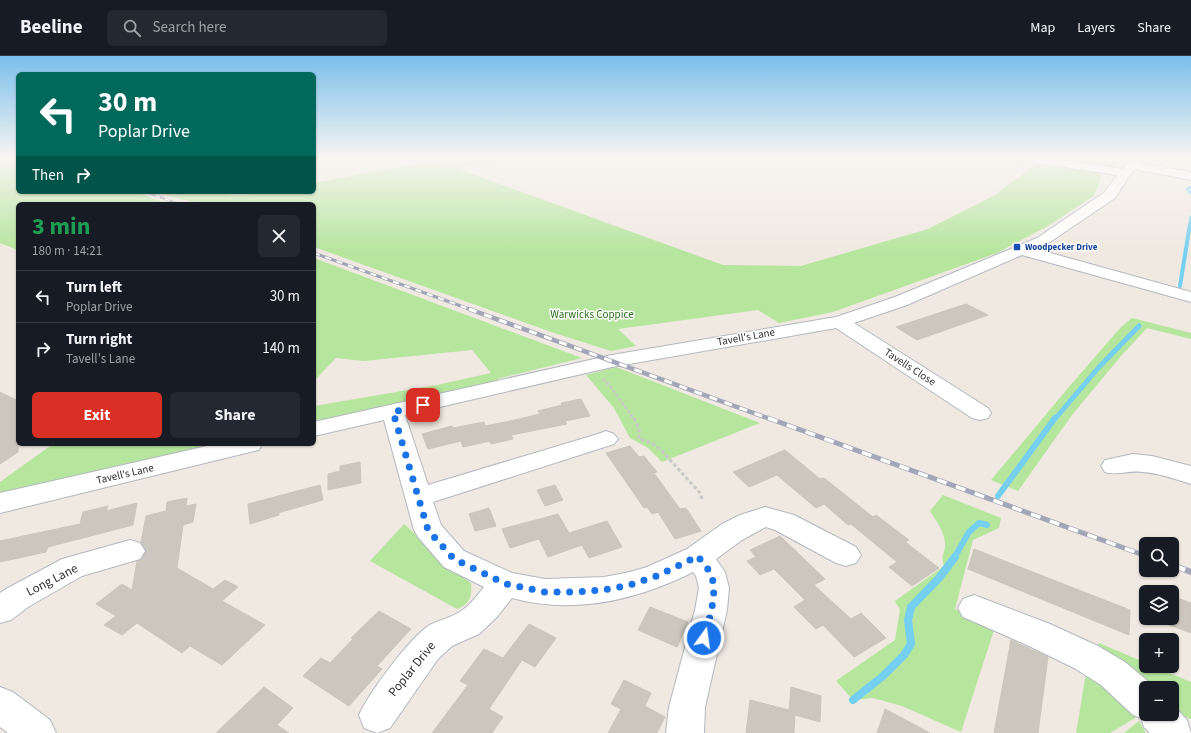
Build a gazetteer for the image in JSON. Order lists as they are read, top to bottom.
{
  "streets": {
    "street": [
      "Tavell's Lane",
      "Tavells Close",
      "Long Lane",
      "Poplar Drive"
    ]
  },
  "crossings": [
    ["Tavell's Lane", "Tavells Close"]
  ],
  "parks": ["Warwicks Coppice"],
  "places": {
    "transit": ["Woodpecker Drive"]
  },
  "page": {
    "header": "Beeline",
    "search": "Search here",
    "nav": ["Map", "Layers", "Share"],
    "turn": ["30 m", "Poplar Drive"],
    "then": "Then",
    "heading": ["3 min", "180 m · 14:21"],
    "list": [
      {
        "name": "Turn left",
        "note": "Poplar Drive",
        "value": "30 m"
      },
      {
        "name": "Turn right",
        "note": "Tavell's Lane",
        "value": "140 m"
      }
    ],
    "buttons": ["Exit", "Share"],
    "map_buttons": ["+", "−"]
  }
}
